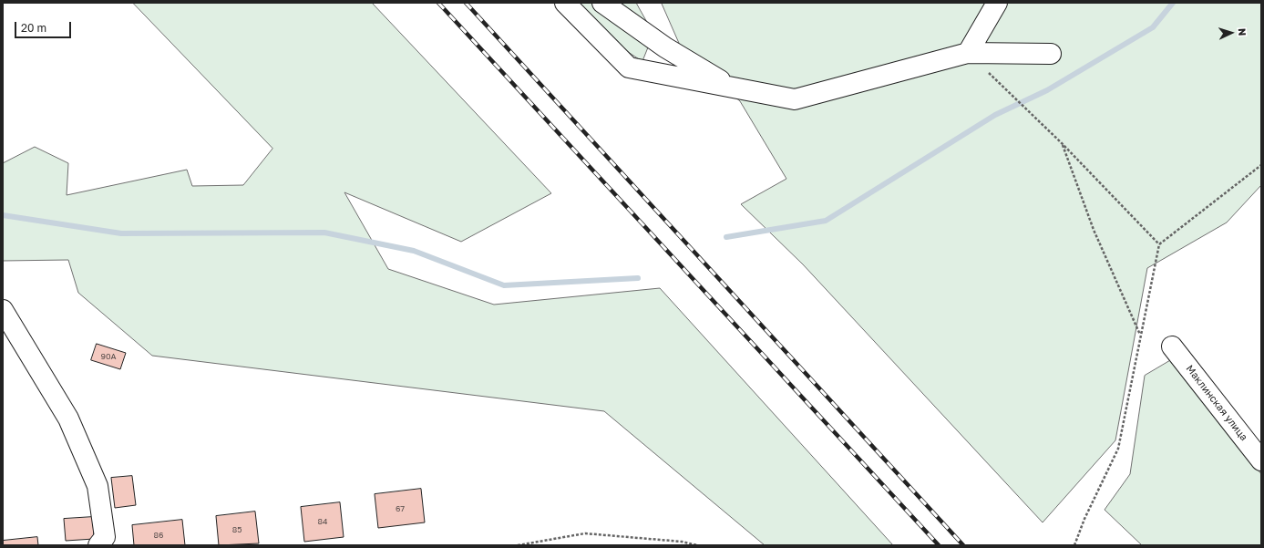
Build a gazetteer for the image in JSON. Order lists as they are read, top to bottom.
{
  "streets": {
    "street": ["Маклинская улица"]
  },
  "house_numbers": [
    "90А",
    "67",
    "84",
    "85",
    "86"
  ],
  "scale_bar": "20 m",
  "north": "right"
}
